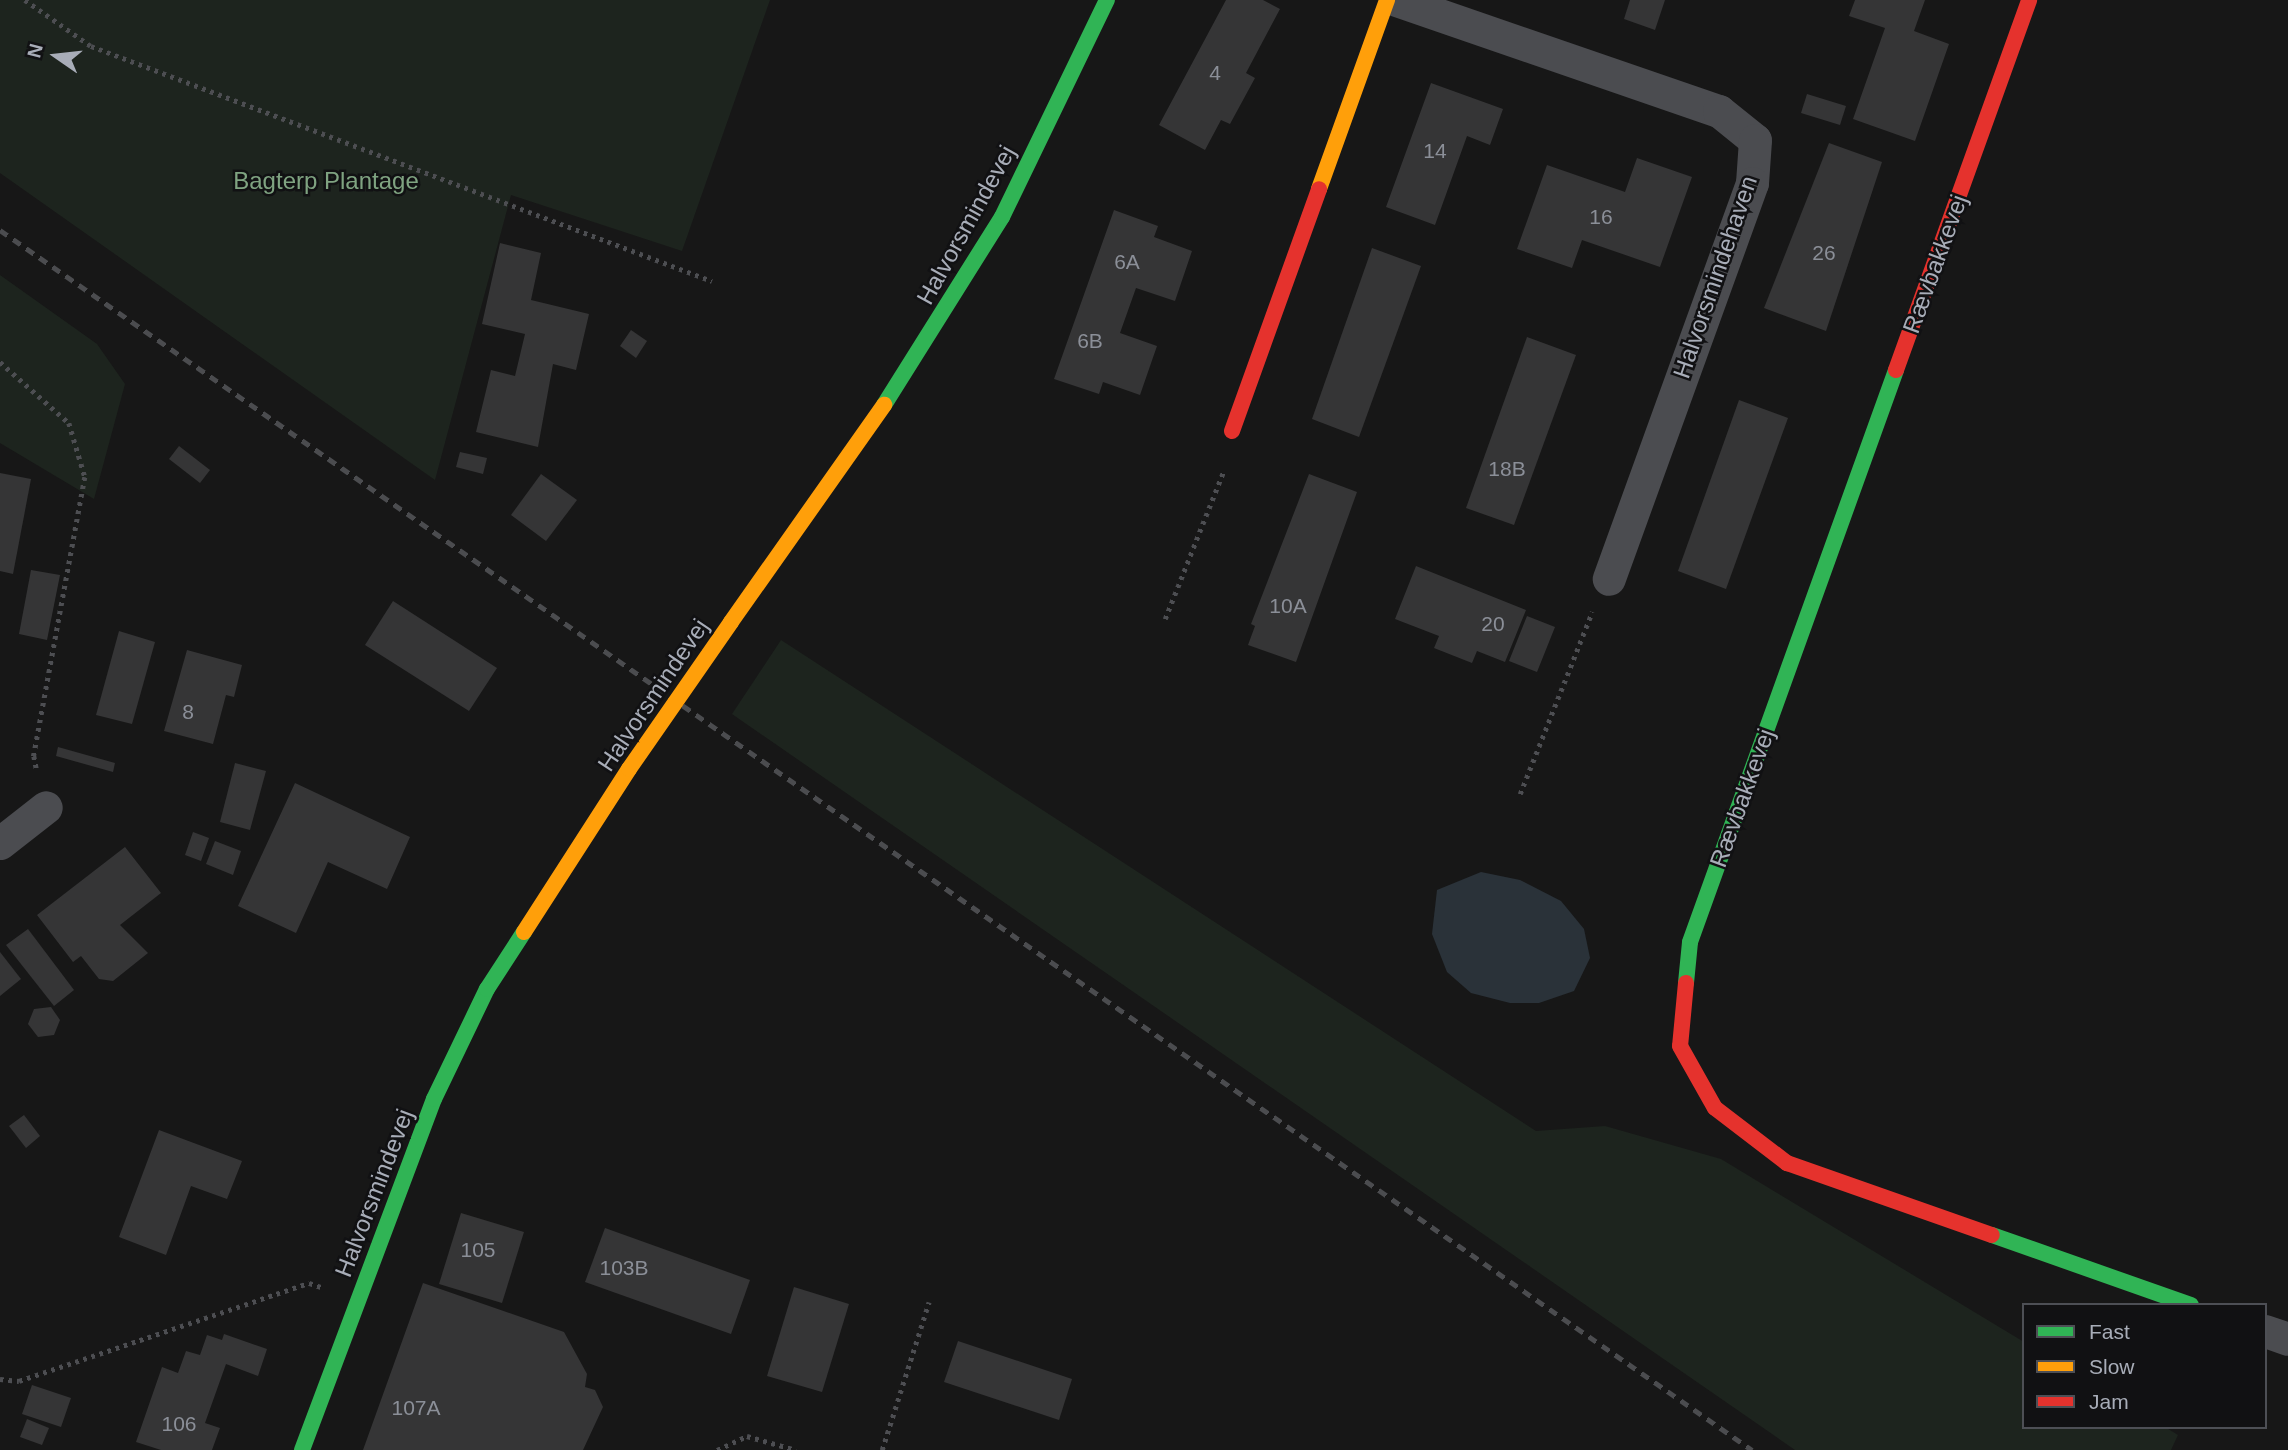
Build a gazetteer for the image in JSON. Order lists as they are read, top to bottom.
{
  "streets": {
    "street": ["Halvorsmindevej", "Rævbakkevej", "Halvorsmindehaven"]
  },
  "parks": ["Bagterp Plantage"],
  "house_numbers": [
    "4",
    "14",
    "16",
    "26",
    "6A",
    "6B",
    "18B",
    "10A",
    "20",
    "8",
    "105",
    "103B",
    "107A",
    "106"
  ],
  "legend": ["Fast", "Slow", "Jam"],
  "north": "left"
}
